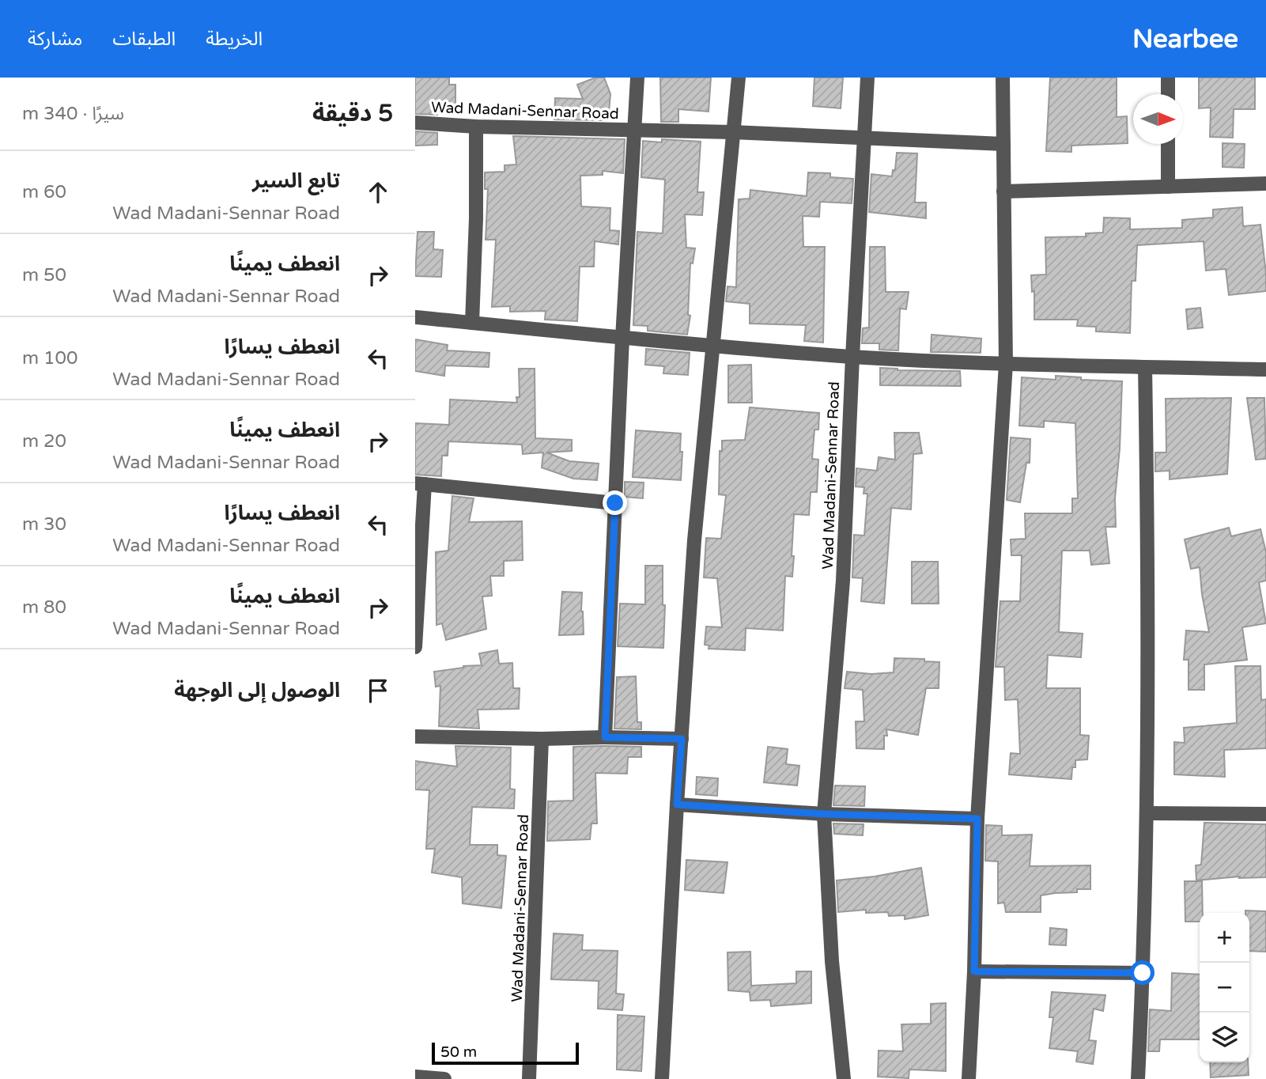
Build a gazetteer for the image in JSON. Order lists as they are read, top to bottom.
{
  "streets": {
    "street": ["Wad Madani-Sennar Road"]
  },
  "scale_bar": "50 m",
  "north": "right",
  "page": {
    "header": "Nearbee",
    "nav": ["الخريطة", "الطبقات", "مشاركة"],
    "heading": ["5 دقيقة", "سيرًا · 340 m"],
    "list": [
      ["تابع السير", "Wad Madani-Sennar Road", "60 m"],
      ["انعطف يمينًا", "Wad Madani-Sennar Road", "50 m"],
      ["انعطف يسارًا", "Wad Madani-Sennar Road", "100 m"],
      ["انعطف يمينًا", "Wad Madani-Sennar Road", "20 m"],
      ["انعطف يسارًا", "Wad Madani-Sennar Road", "30 m"],
      ["انعطف يمينًا", "Wad Madani-Sennar Road", "80 m"],
      "الوصول إلى الوجهة"
    ],
    "map_buttons": ["+", "−"],
    "scale": "50 m"
  }
}
